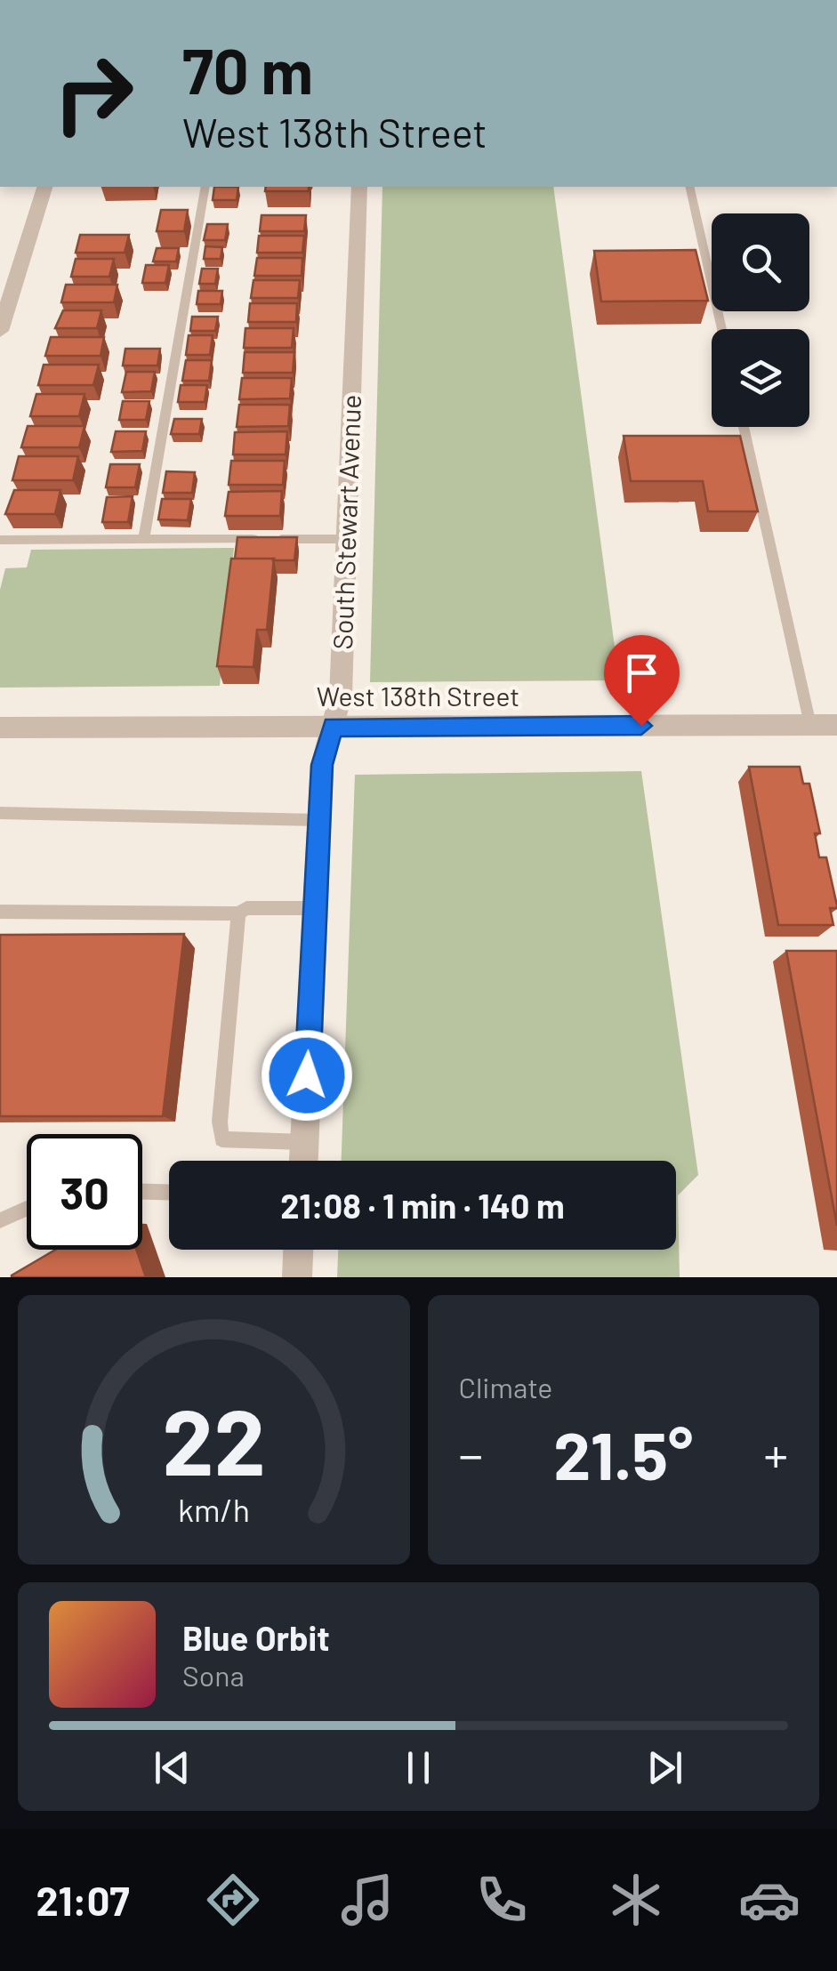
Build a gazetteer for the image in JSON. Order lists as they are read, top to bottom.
{
  "streets": {
    "street": ["South Stewart Avenue", "West 138th Street"]
  },
  "crossings": [
    ["South Stewart Avenue", "West 138th Street"]
  ],
  "page": {
    "turn": ["70 m", "West 138th Street"],
    "limit": "30",
    "trip": "21:08 · 1 min · 140 m",
    "tile": "Climate",
    "heat": ["−", "21.5°", "+"],
    "song": ["Blue Orbit", "Sona"],
    "tabs": "21:07",
    "gauge": ["22", "km/h"]
  }
}
